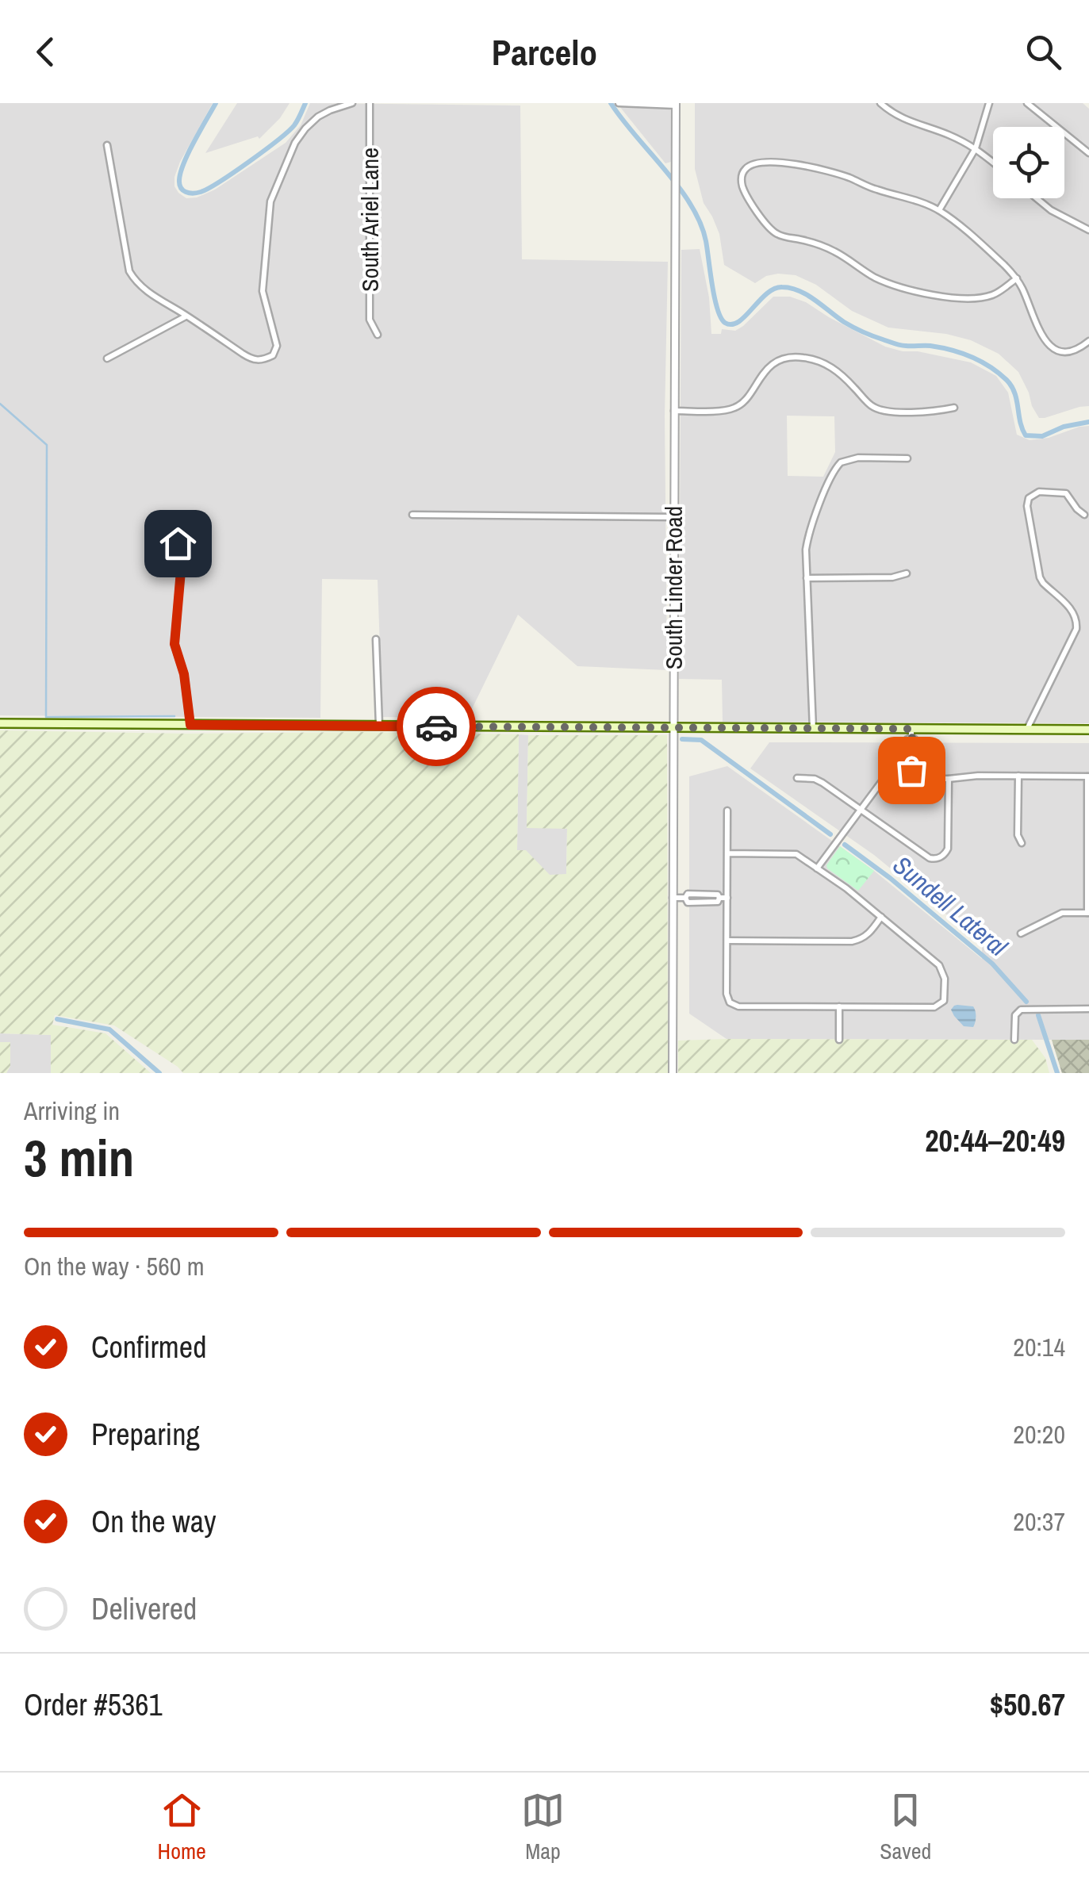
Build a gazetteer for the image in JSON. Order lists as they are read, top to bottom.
{
  "streets": {
    "street": ["South Ariel Lane", "South Linder Road"]
  },
  "water": ["Sundell Lateral"],
  "page": {
    "header": "Parcelo",
    "heading": ["3 min", "Arriving in", "20:44–20:49"],
    "panel": ["Order #5361", "$50.67"],
    "bar": "On the way · 560 m",
    "list": [
      ["Confirmed", "20:14"],
      ["Preparing", "20:20"],
      ["On the way", "20:37"],
      "Delivered"
    ],
    "tabs": ["Home", "Map", "Saved"]
  }
}
